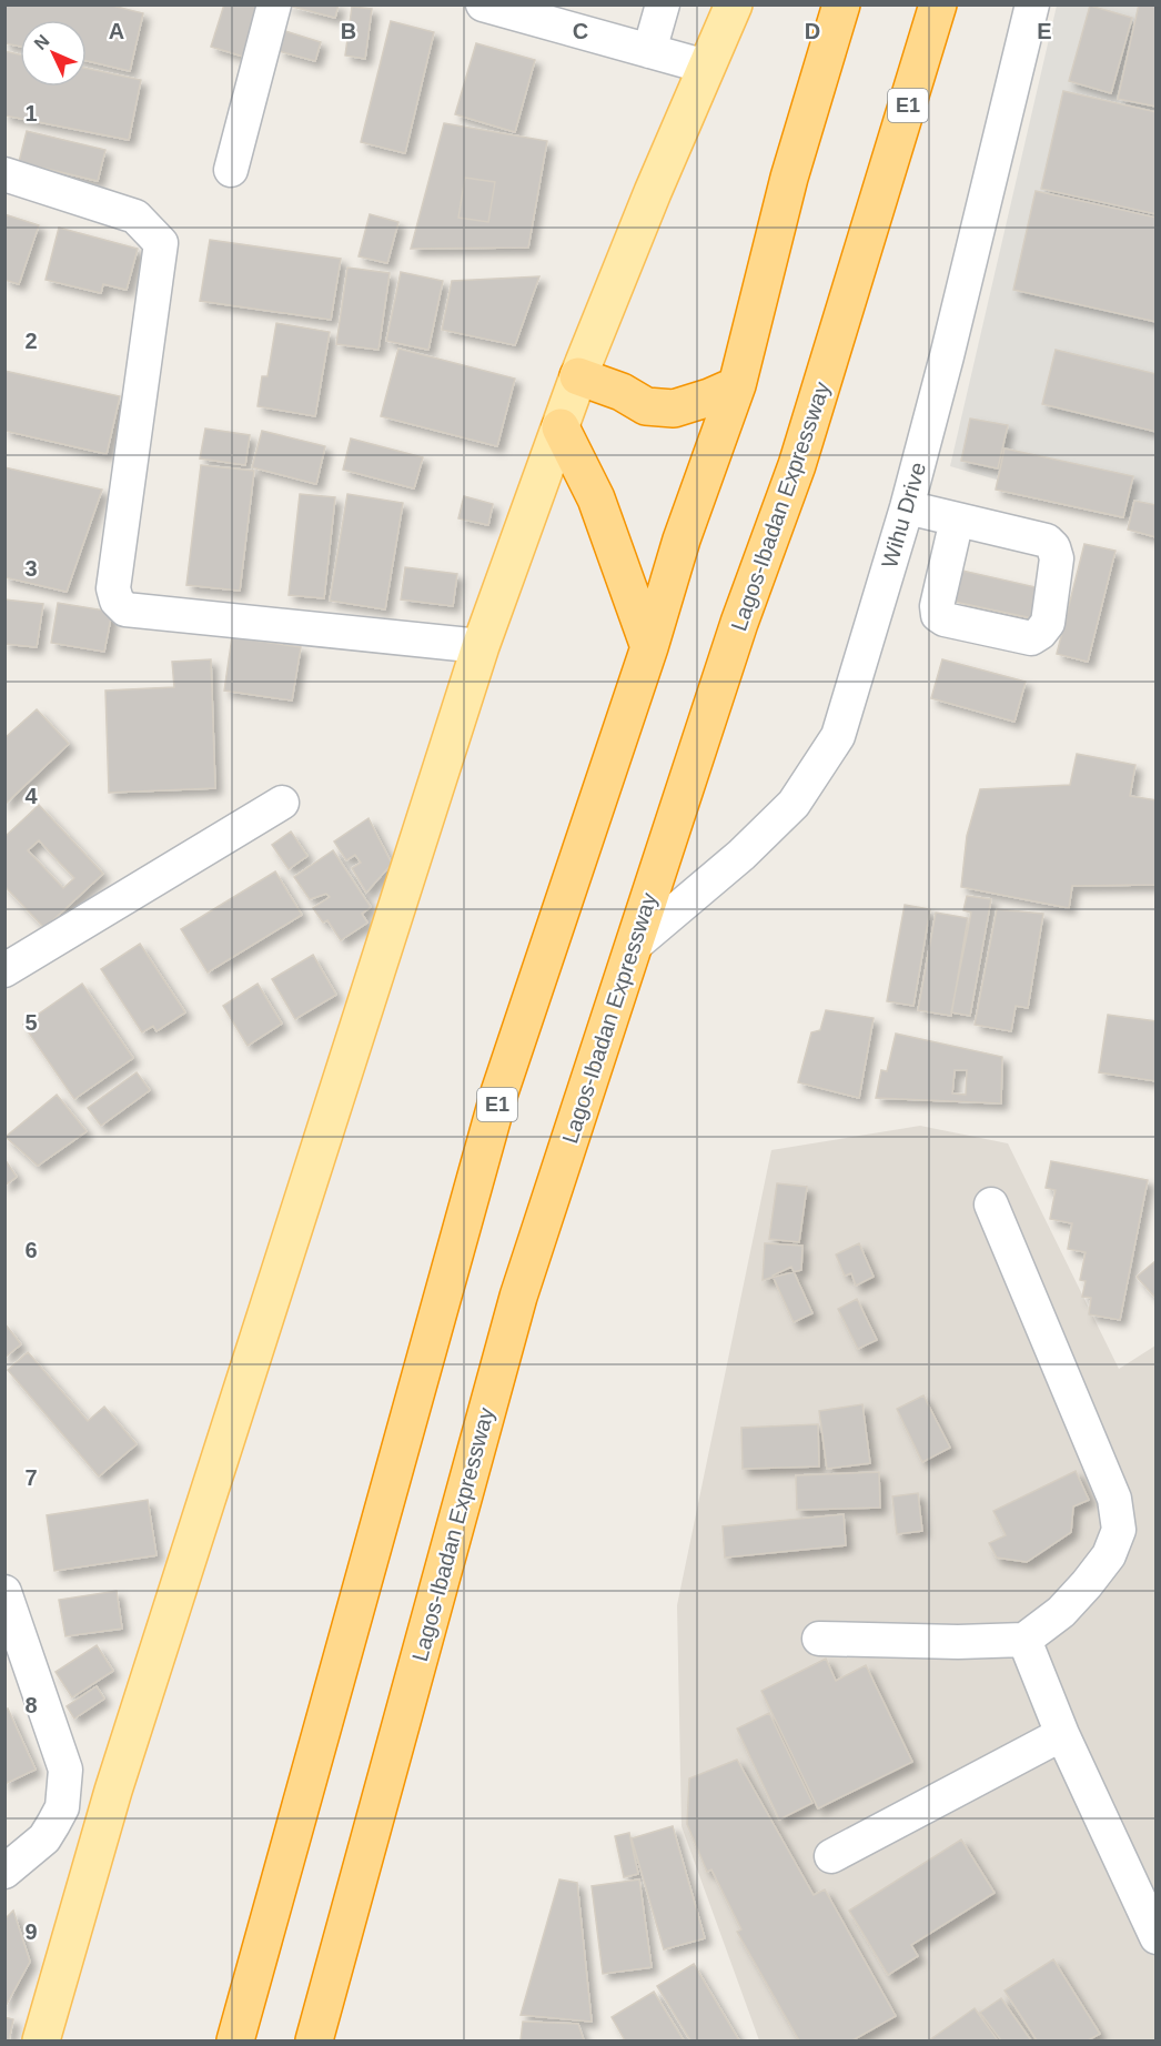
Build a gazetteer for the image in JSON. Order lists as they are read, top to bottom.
{
  "streets": {
    "highway": ["E1", "Lagos-Ibadan Expressway"],
    "street": ["Wihu Drive"]
  },
  "crossings": [
    ["Lagos-Ibadan Expressway", "Wihu Drive"]
  ],
  "north": "top left",
  "grid": {
    "columns": [
      "A",
      "B",
      "C",
      "D",
      "E"
    ],
    "rows": [
      "1",
      "2",
      "3",
      "4",
      "5",
      "6",
      "7",
      "8",
      "9"
    ]
  }
}
